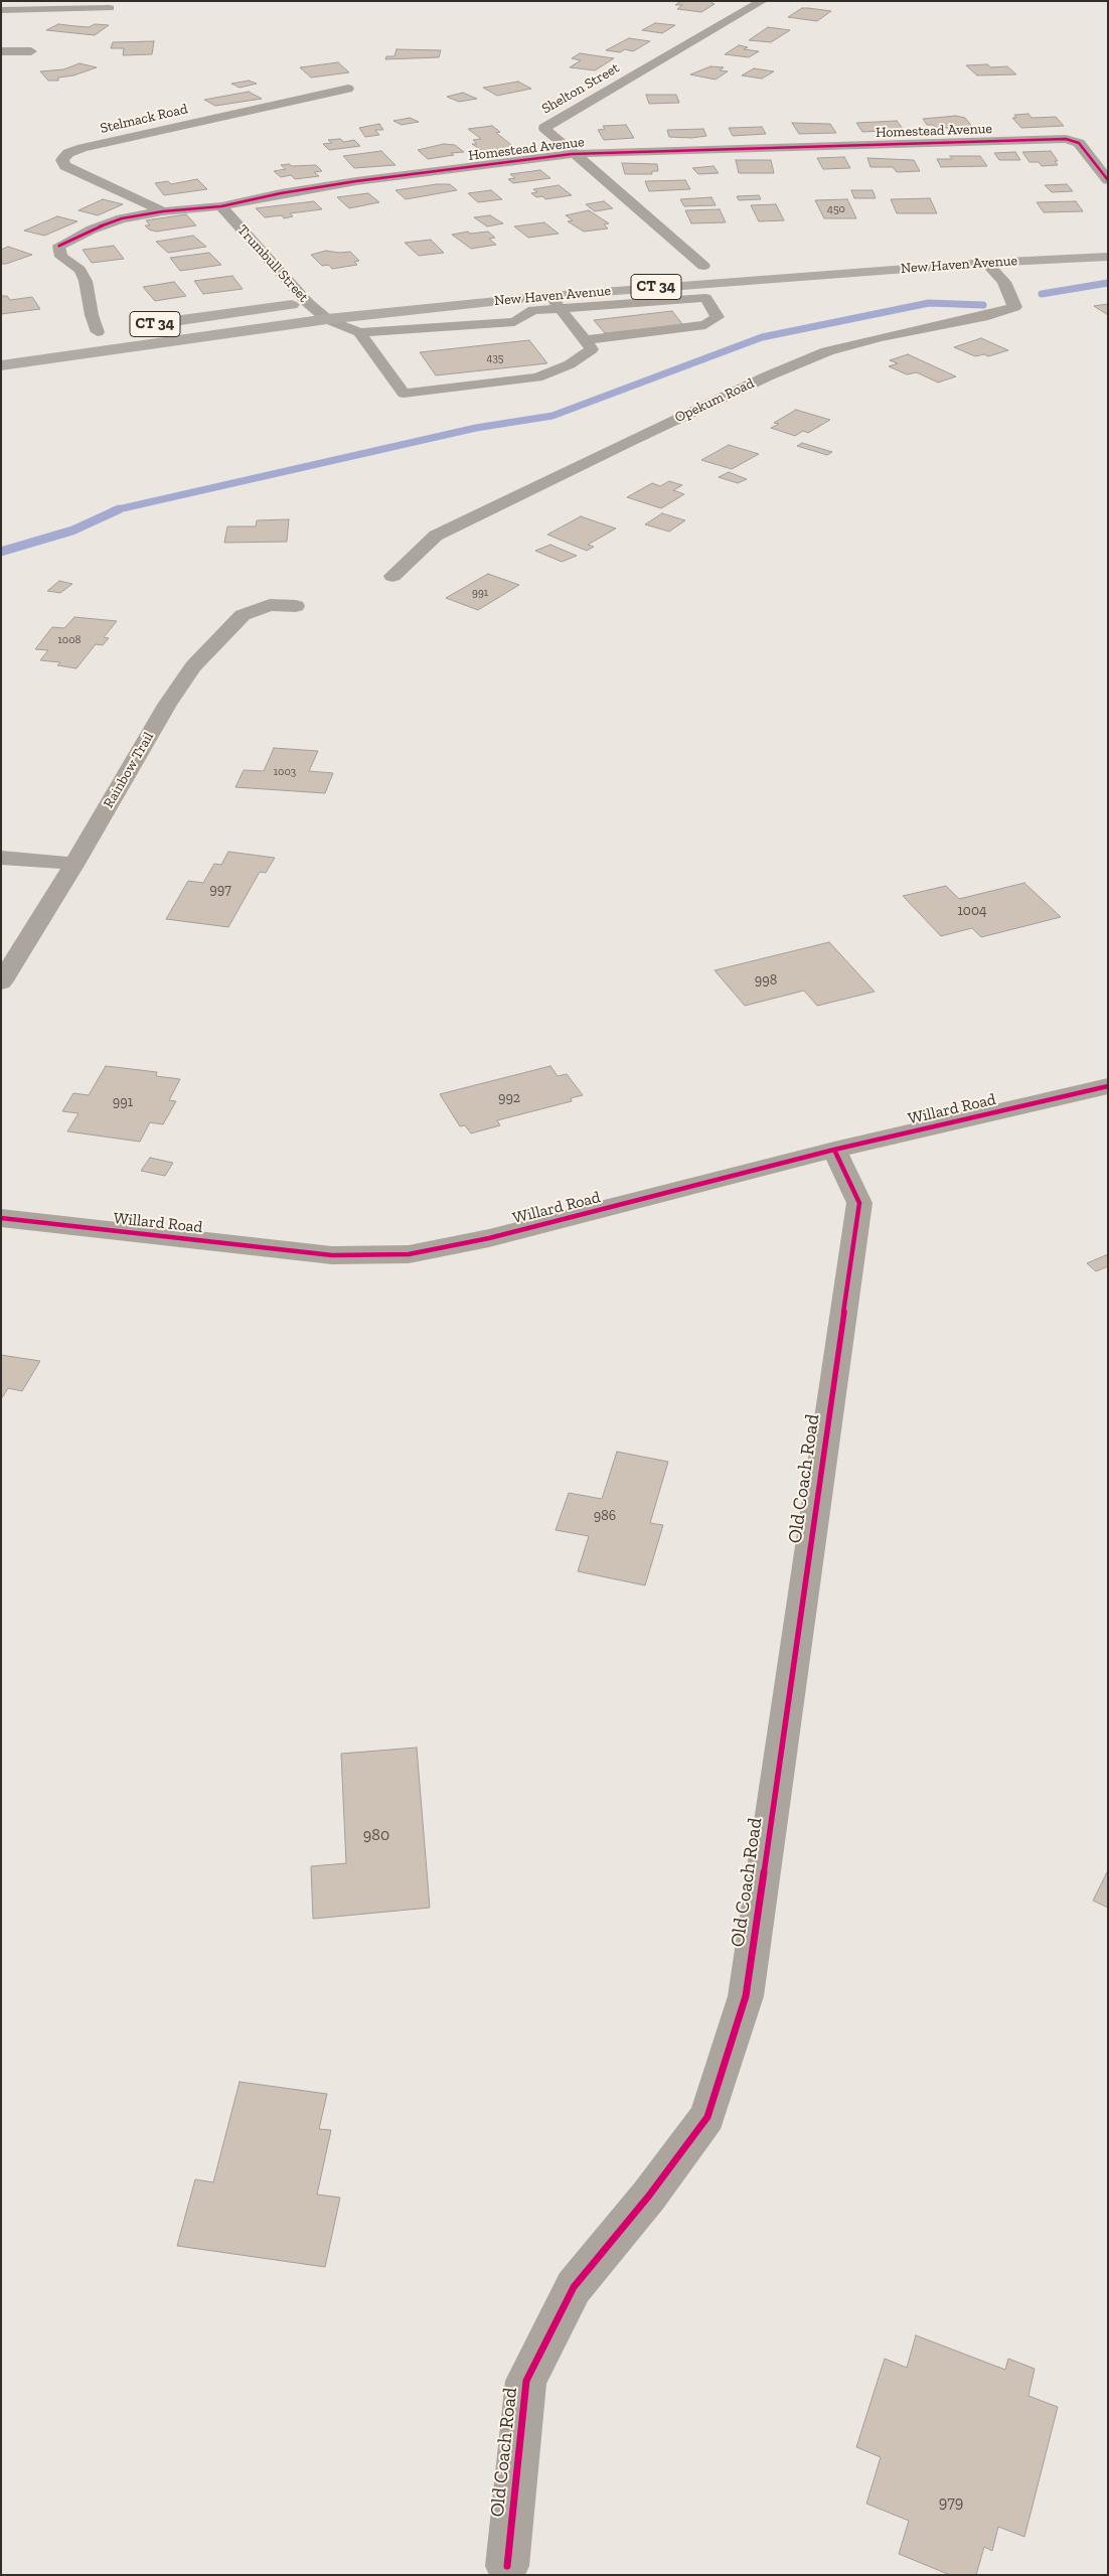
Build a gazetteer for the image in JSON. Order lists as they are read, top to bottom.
{
  "streets": {
    "highway": ["New Haven Avenue", "CT 34"],
    "street": [
      "Shelton Street",
      "Stelmack Road",
      "Homestead Avenue",
      "Trumbull Street",
      "Opekum Road",
      "Rainbow Trail",
      "Willard Road",
      "Old Coach Road"
    ]
  },
  "crossings": [
    ["Shelton Street", "Homestead Avenue"],
    ["Shelton Street", "CT 34"],
    ["Stelmack Road", "Homestead Avenue"],
    ["Homestead Avenue", "Trumbull Street"],
    ["Trumbull Street", "New Haven Avenue"],
    ["Trumbull Street", "CT 34"],
    ["New Haven Avenue", "Opekum Road"],
    ["Willard Road", "Old Coach Road"]
  ],
  "house_numbers": [
    "450",
    "435",
    "991",
    "1008",
    "1003",
    "997",
    "1004",
    "998",
    "992",
    "991",
    "986",
    "980",
    "979"
  ]
}
